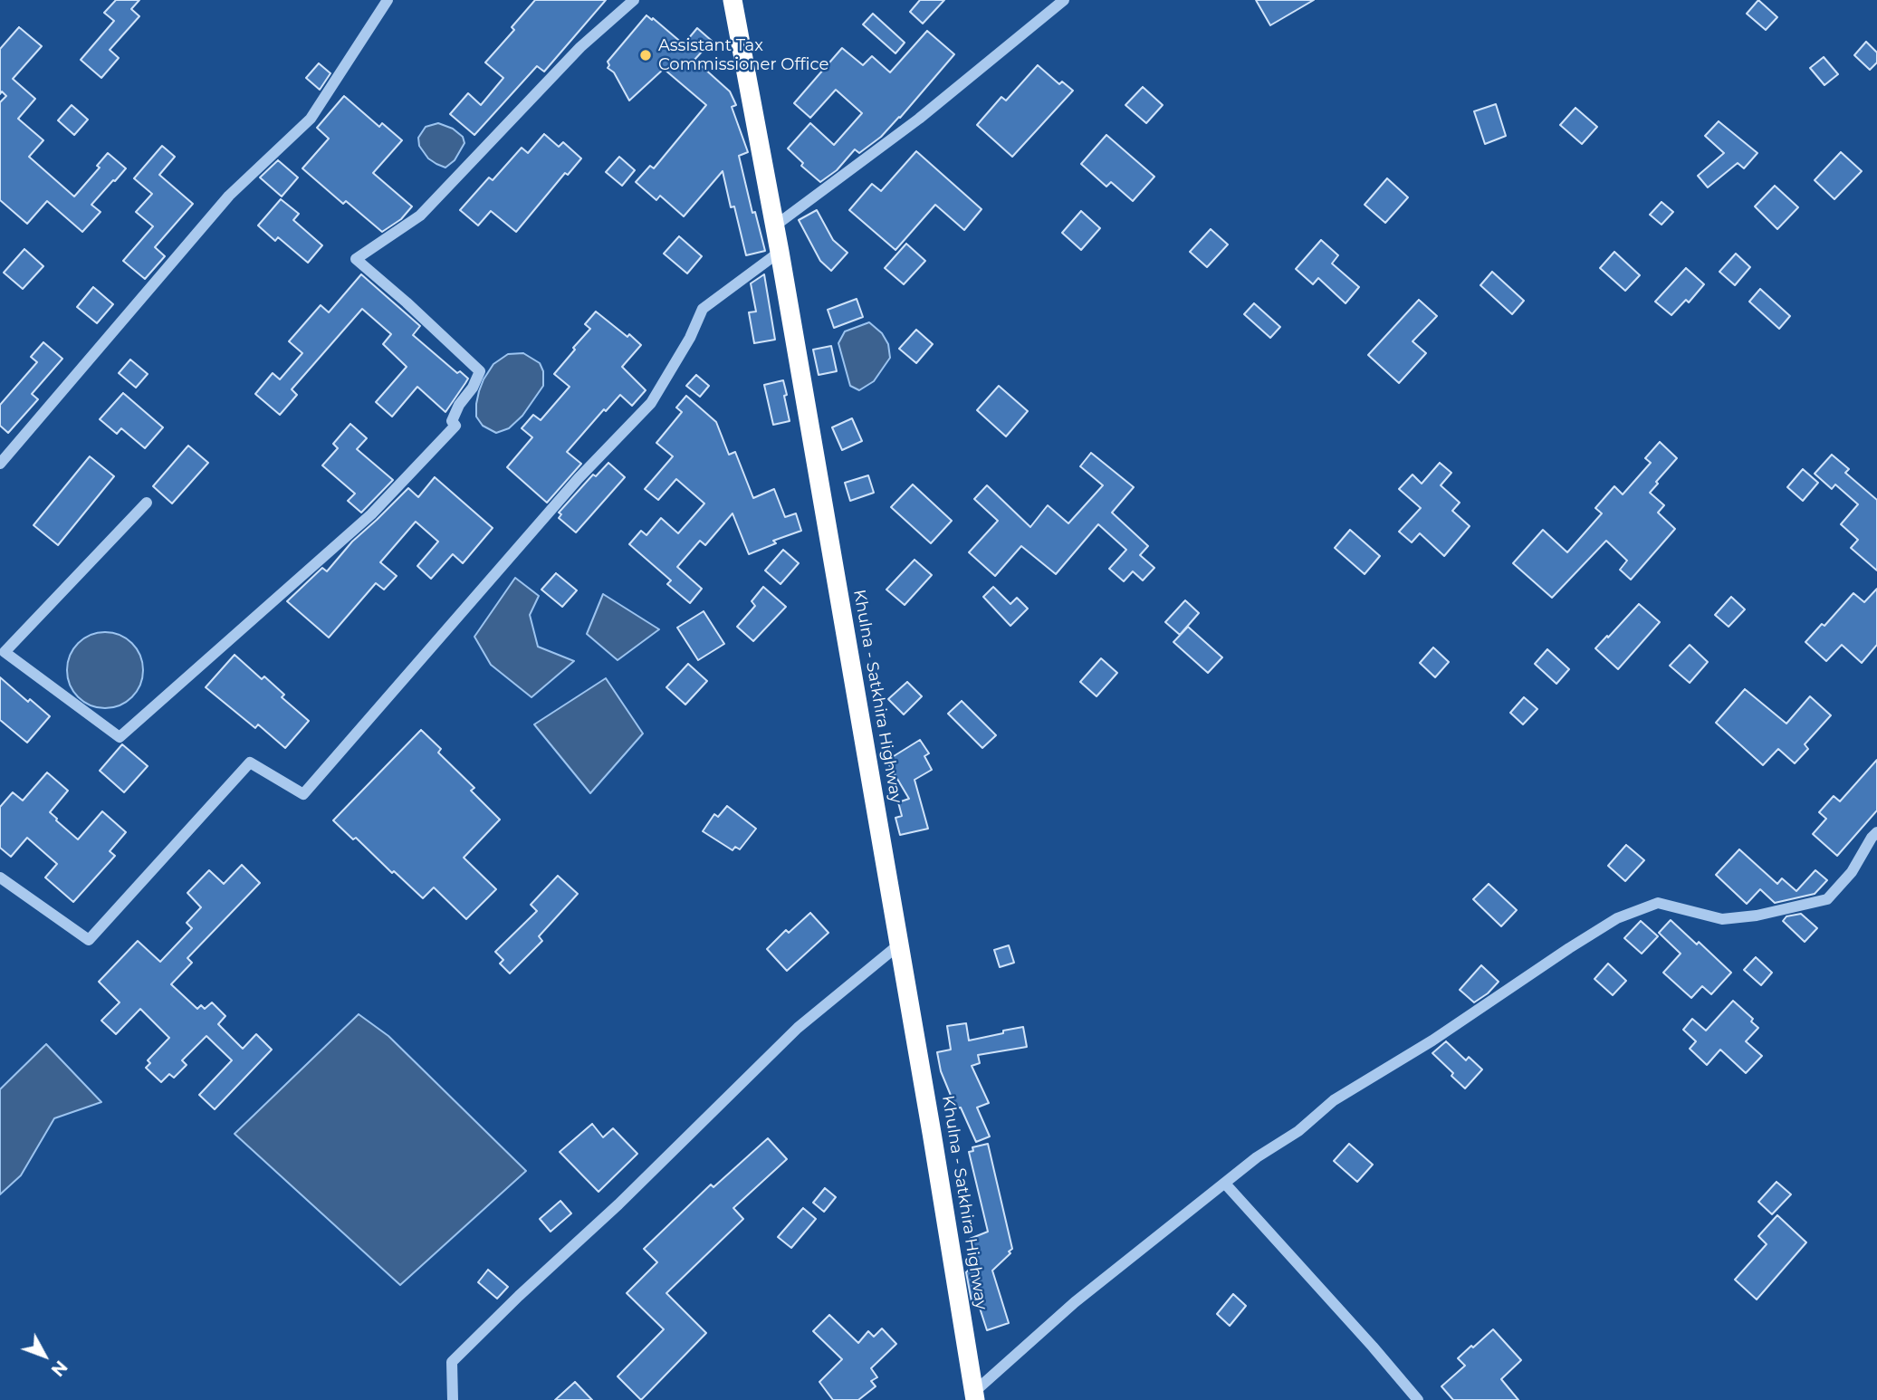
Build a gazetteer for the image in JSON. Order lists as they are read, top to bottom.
{
  "streets": {
    "highway": ["Khulna - Satkhira Highway"]
  },
  "places": ["Assistant Tax Commissioner Office"],
  "north": "bottom right"
}
